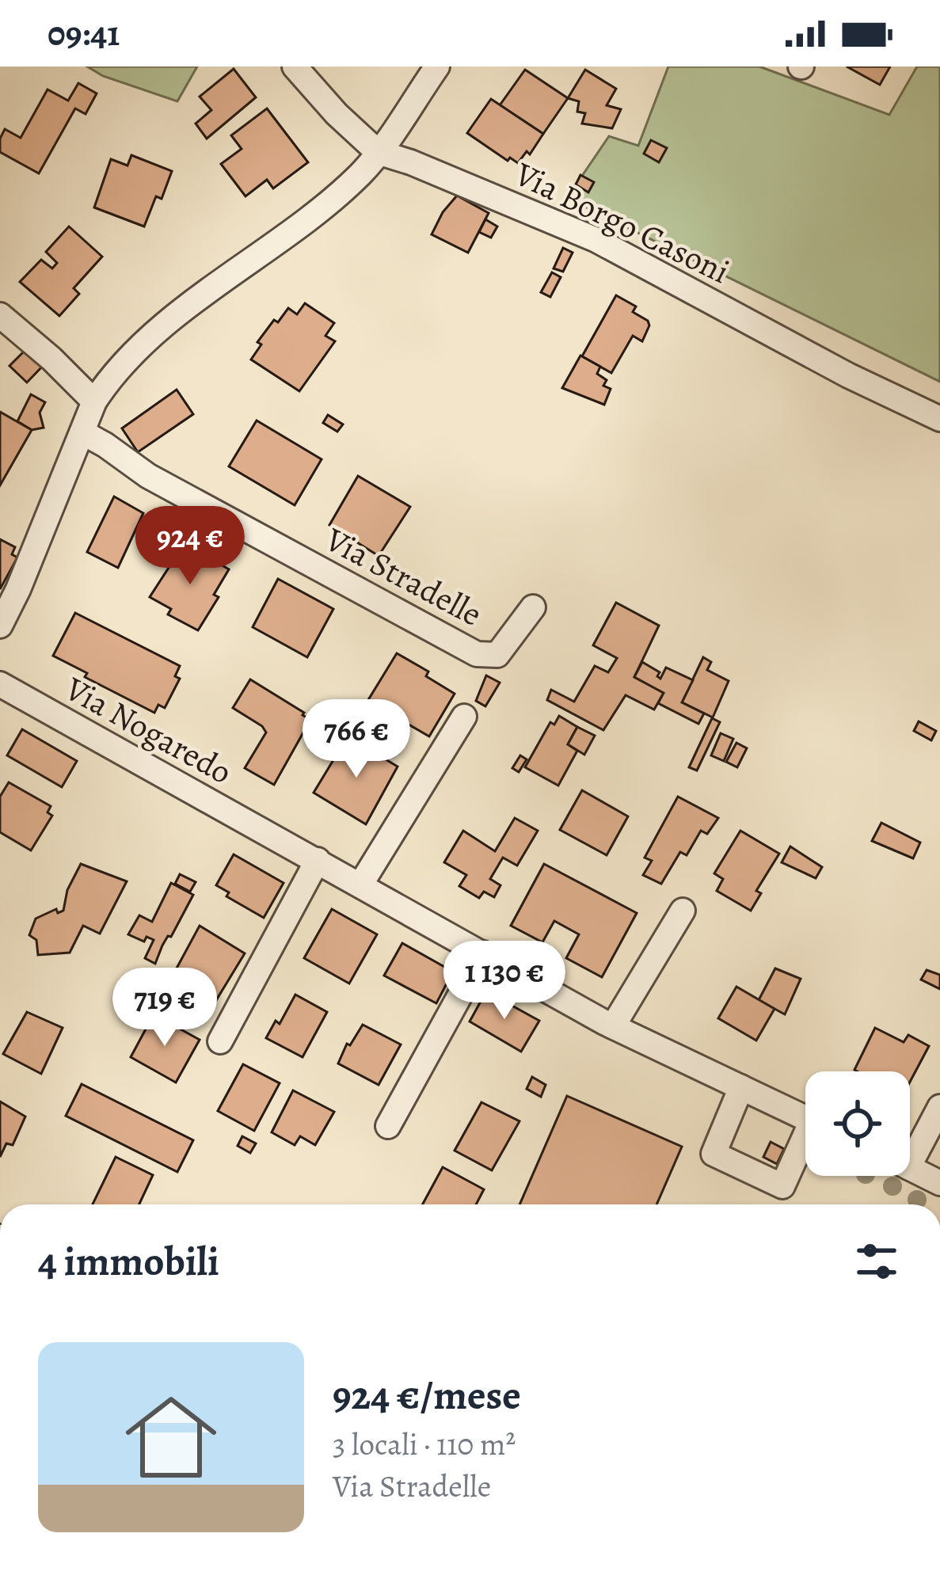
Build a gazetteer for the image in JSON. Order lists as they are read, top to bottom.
{
  "streets": {
    "street": ["Via Borgo Casoni", "Via Stradelle", "Via Nogaredo"]
  },
  "page": {
    "status": "09:41",
    "price": [
      "924 €",
      "766 €",
      "1 130 €",
      "719 €"
    ],
    "heading": "4 immobili",
    "list": [
      {
        "name": "924 €/mese",
        "note": "3 locali · 110 m² · Via Stradelle"
      }
    ]
  }
}
